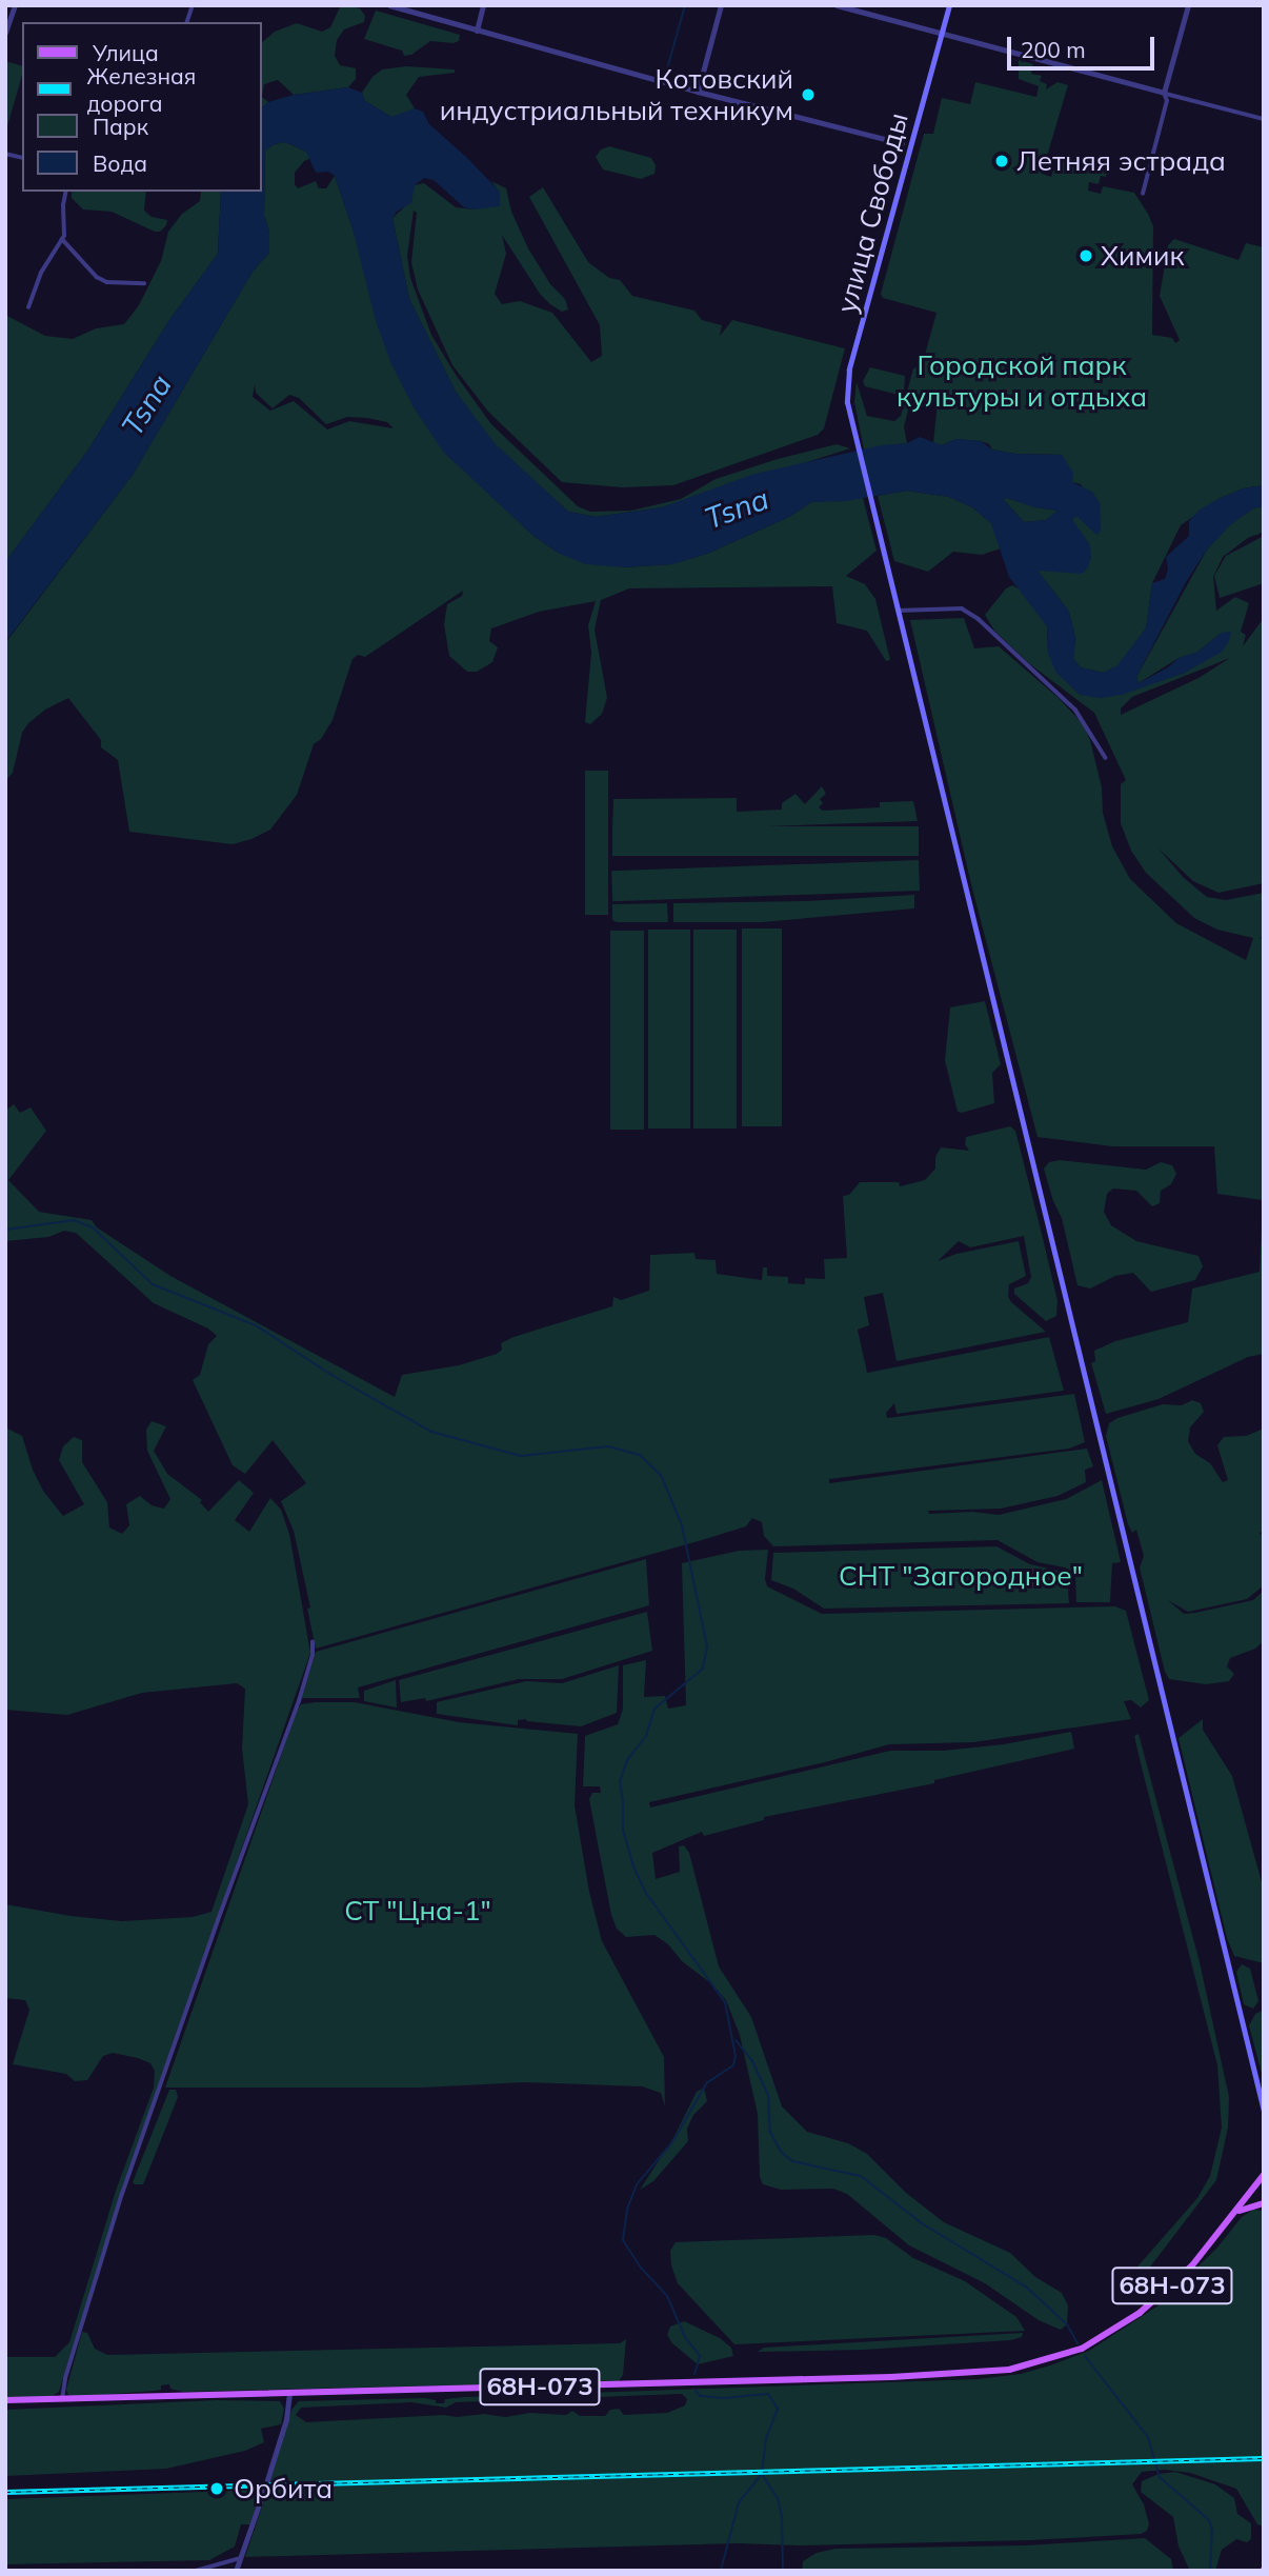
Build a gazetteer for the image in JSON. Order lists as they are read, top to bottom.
{
  "streets": {
    "main road": ["улица Свободы", "68Н-073"]
  },
  "water": ["Tsna"],
  "parks": ["Городской парк культуры и отдыха", "СНТ \"Загородное\"", "СТ \"Цна-1\""],
  "places": [
    "Котовский индустриальный техникум",
    "Летняя эстрада",
    "Химик",
    "Орбита"
  ],
  "legend": [
    "Улица",
    "Железная дорога",
    "Парк",
    "Вода"
  ],
  "scale_bar": "200 m"
}
